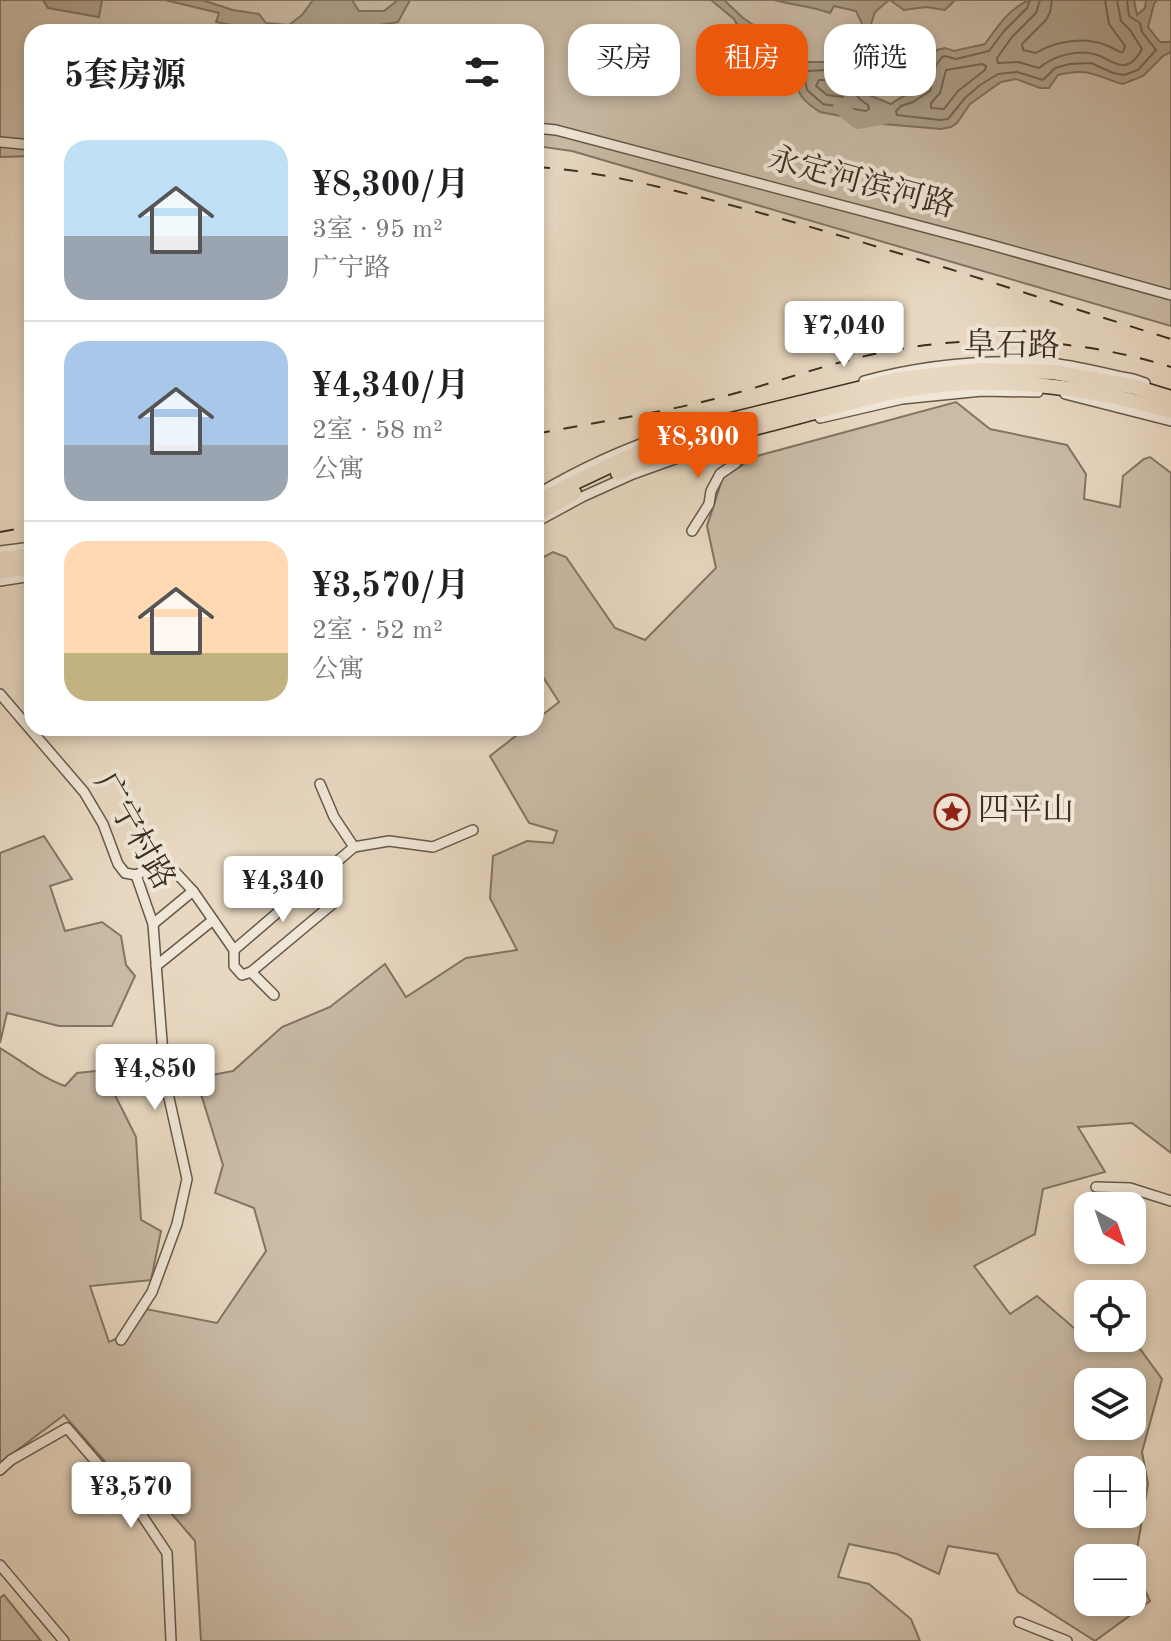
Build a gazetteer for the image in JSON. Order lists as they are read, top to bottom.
{
  "streets": {
    "highway": ["阜石路"],
    "street": ["永定河滨河路", "广宁村路"]
  },
  "places": {
    "place": ["四平山"]
  },
  "north": "bottom right",
  "page": {
    "chip": ["买房", "租房", "筛选"],
    "heading": "5套房源",
    "list": [
      {
        "name": "¥8,300/月",
        "note": "3室 · 95 m² · 广宁路"
      },
      {
        "name": "¥4,340/月",
        "note": "2室 · 58 m² · 公寓"
      },
      {
        "name": "¥3,570/月",
        "note": "2室 · 52 m² · 公寓"
      }
    ],
    "price": [
      "¥7,040",
      "¥8,300",
      "¥4,340",
      "¥4,850",
      "¥3,570"
    ],
    "map_buttons": ["+", "−"]
  }
}
